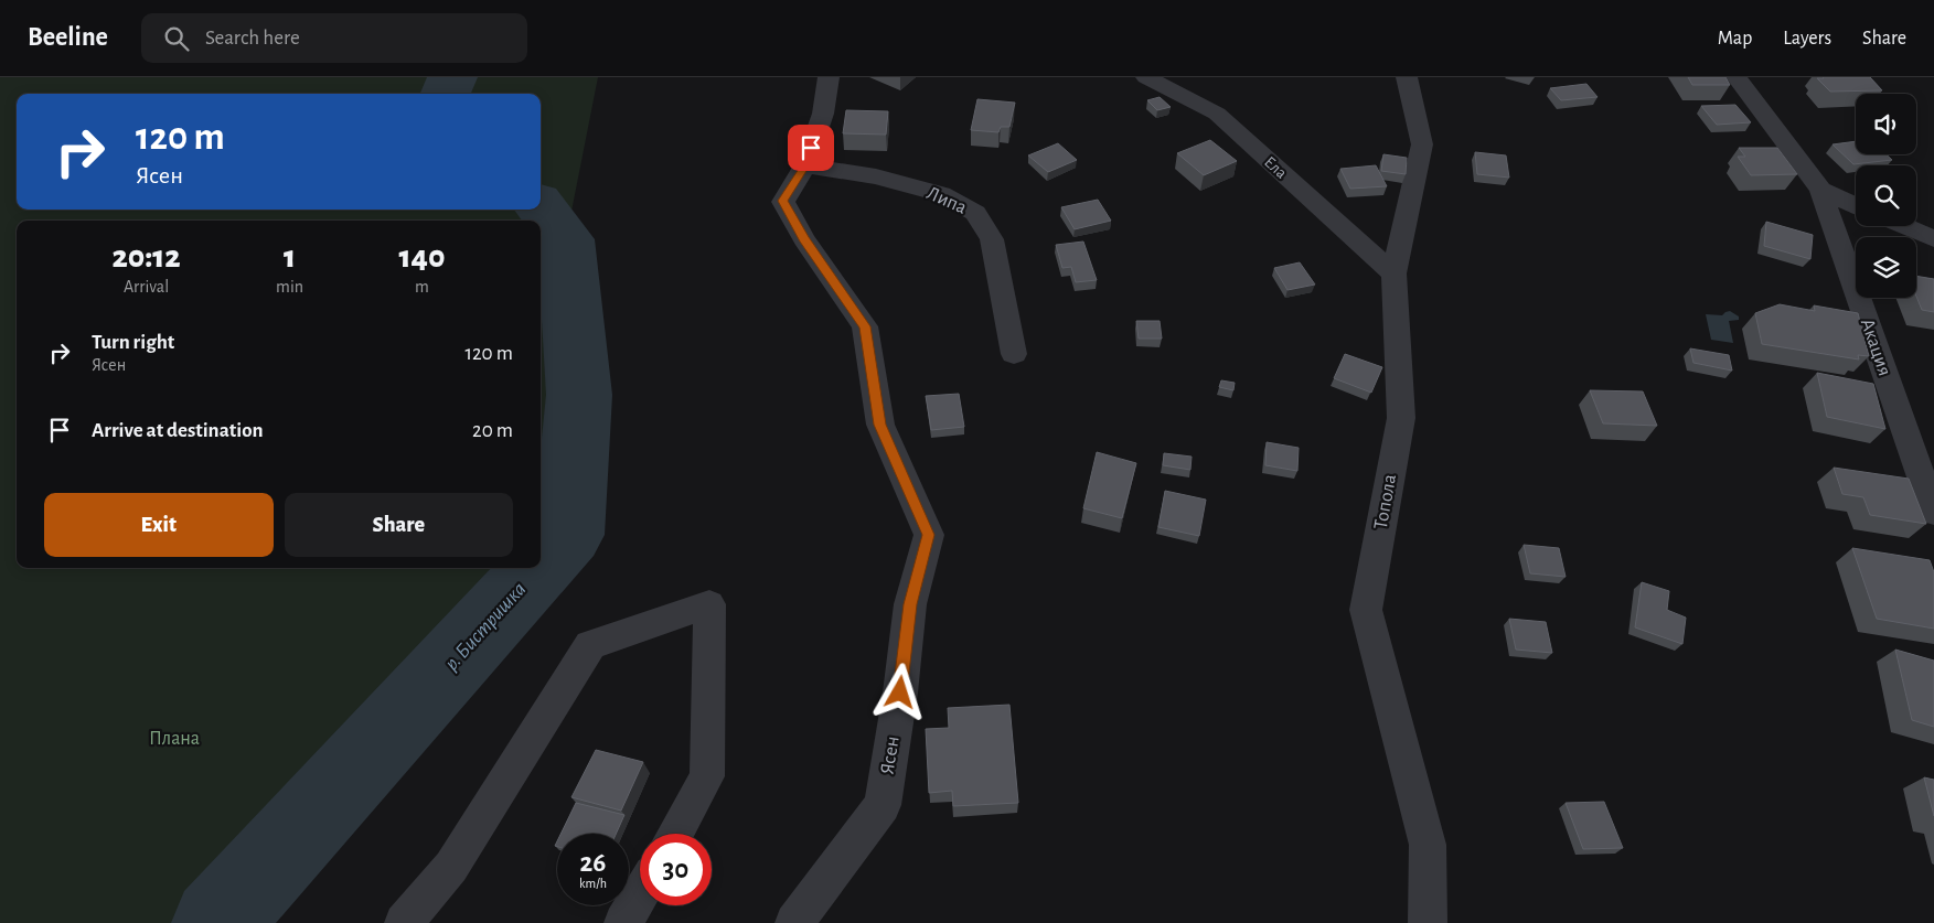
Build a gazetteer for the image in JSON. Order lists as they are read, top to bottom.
{
  "streets": {
    "street": [
      "Ела",
      "Липа",
      "Акация",
      "Топола",
      "Ясен"
    ]
  },
  "crossings": [
    ["Ела", "Топола"],
    ["Липа", "Ясен"]
  ],
  "water": ["р. Бистришка"],
  "parks": ["Плана"],
  "page": {
    "header": "Beeline",
    "search": "Search here",
    "nav": ["Map", "Layers", "Share"],
    "turn": ["120 m", "Ясен"],
    "eta": [
      "20:12",
      "Arrival",
      "1",
      "min",
      "140",
      "m"
    ],
    "list": [
      {
        "name": "Turn right",
        "note": "Ясен",
        "value": "120 m"
      },
      {
        "name": "Arrive at destination",
        "value": "20 m"
      }
    ],
    "buttons": ["Exit", "Share"],
    "speed": "26 km/h",
    "limit": "30"
  }
}
